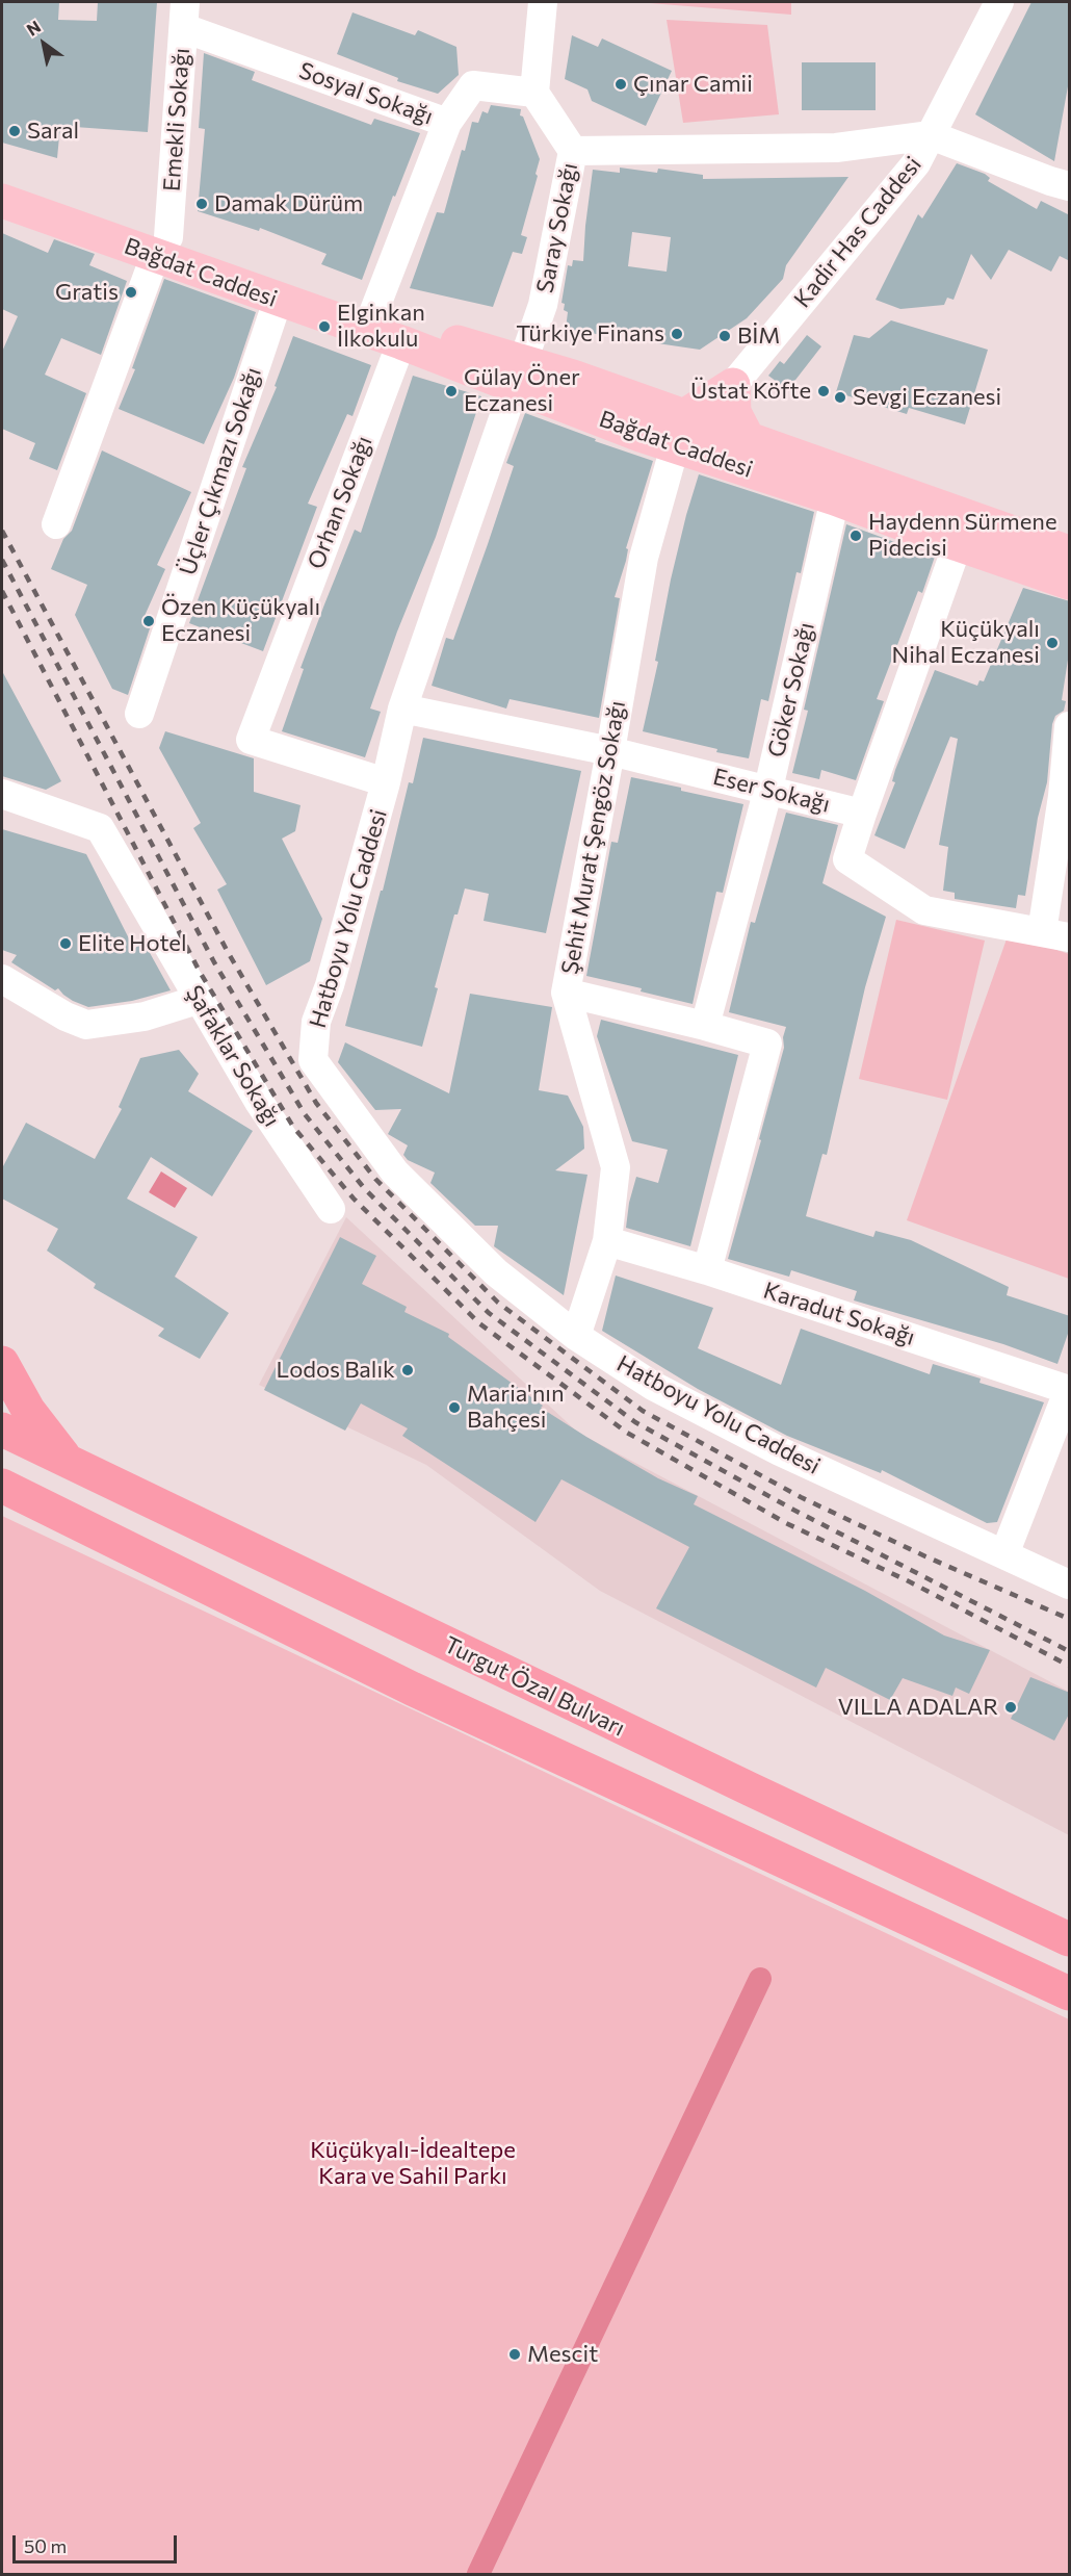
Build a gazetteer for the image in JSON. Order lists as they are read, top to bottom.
{
  "streets": {
    "highway": ["Turgut Özal Bulvarı"],
    "main road": ["Bağdat Caddesi"],
    "street": [
      "Sosyal Sokağı",
      "Emekli Sokağı",
      "Saray Sokağı",
      "Kadir Has Caddesi",
      "Üçler Çıkmazı Sokağı",
      "Orhan Sokağı",
      "Göker Sokağı",
      "Eser Sokağı",
      "Şehit Murat Şengöz Sokağı",
      "Hatboyu Yolu Caddesi",
      "Şafaklar Sokağı",
      "Karadut Sokağı"
    ]
  },
  "crossings": [
    ["Sosyal Sokağı", "Emekli Sokağı"],
    ["Sosyal Sokağı", "Saray Sokağı"],
    ["Emekli Sokağı", "Bağdat Caddesi"],
    ["Saray Sokağı", "Bağdat Caddesi"],
    ["Saray Sokağı", "Hatboyu Yolu Caddesi"],
    ["Bağdat Caddesi", "Üçler Çıkmazı Sokağı"],
    ["Bağdat Caddesi", "Orhan Sokağı"],
    ["Bağdat Caddesi", "Göker Sokağı"],
    ["Bağdat Caddesi", "Eser Sokağı"],
    ["Bağdat Caddesi", "Şehit Murat Şengöz Sokağı"],
    ["Bağdat Caddesi", "Hatboyu Yolu Caddesi"],
    ["Orhan Sokağı", "Hatboyu Yolu Caddesi"],
    ["Göker Sokağı", "Eser Sokağı"],
    ["Eser Sokağı", "Şehit Murat Şengöz Sokağı"],
    ["Eser Sokağı", "Hatboyu Yolu Caddesi"],
    ["Şehit Murat Şengöz Sokağı", "Hatboyu Yolu Caddesi"],
    ["Şehit Murat Şengöz Sokağı", "Karadut Sokağı"]
  ],
  "parks": ["Küçükyalı-İdealtepe Kara ve Sahil Parkı"],
  "places": [
    "Çınar Camii",
    "Saral",
    "Damak Dürüm",
    "Gratis",
    "Elginkan İlkokulu",
    "Türkiye Finans",
    "BİM",
    "Gülay Öner Eczanesi",
    "Üstat Köfte",
    "Sevgi Eczanesi",
    "Haydenn Sürmene Pidecisi",
    "Özen Küçükyalı Eczanesi",
    "Küçükyalı Nihal Eczanesi",
    "Elite Hotel",
    "Lodos Balık",
    "Maria'nın Bahçesi",
    "VILLA ADALAR",
    "Mescit"
  ],
  "scale_bar": "50 m",
  "north": "top left"
}
